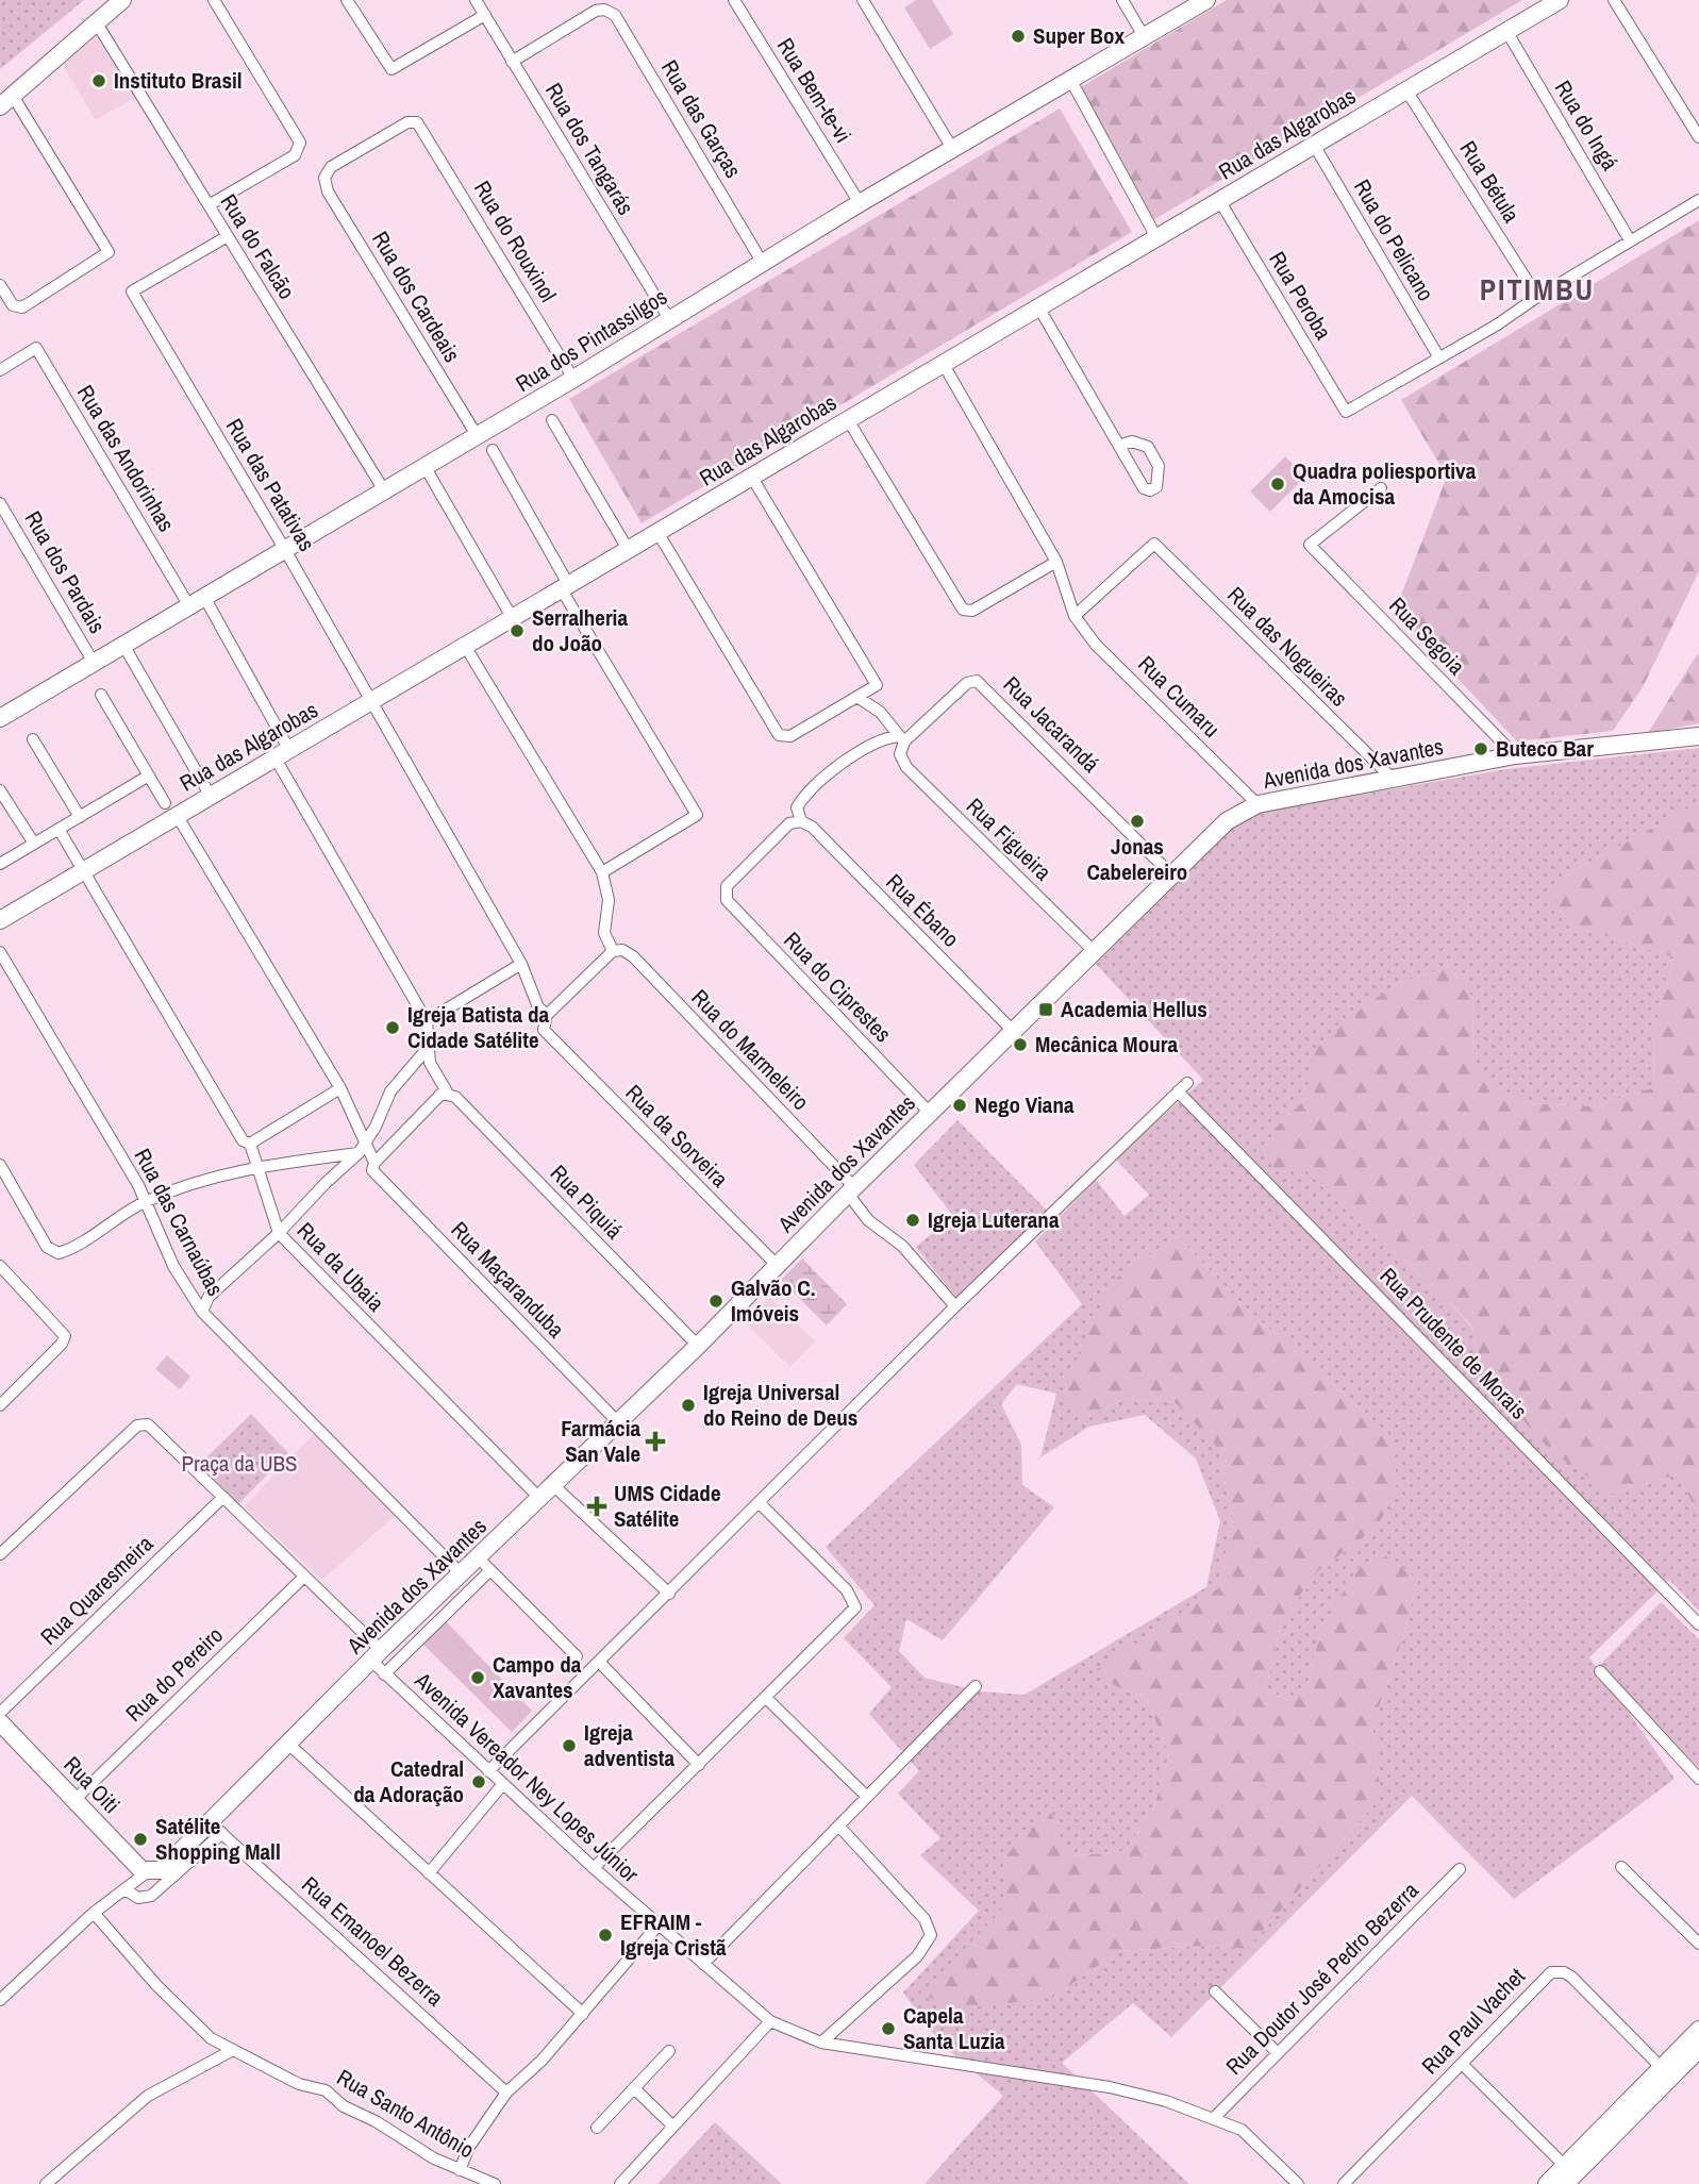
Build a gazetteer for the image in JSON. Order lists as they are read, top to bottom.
{
  "streets": {
    "street": [
      "Rua Bem-te-vi",
      "Rua das Garças",
      "Rua do Ingá",
      "Rua das Algarobas",
      "Rua dos Tangarás",
      "Rua Bétula",
      "Rua do Pelicano",
      "Rua do Rouxinol",
      "Rua do Falcão",
      "Rua Peroba",
      "Rua dos Cardeais",
      "Rua dos Pintassilgos",
      "Rua das Andorinhas",
      "Rua das Patativas",
      "Rua dos Pardais",
      "Rua Segoia",
      "Rua das Nogueiras",
      "Rua Cumaru",
      "Rua Jacarandá",
      "Avenida dos Xavantes",
      "Rua Figueira",
      "Rua Ébano",
      "Rua do Ciprestes",
      "Rua do Marmeleiro",
      "Rua da Sorveira",
      "Rua Piquiá",
      "Rua das Carnaúbas",
      "Rua da Ubaia",
      "Rua Maçaranduba",
      "Rua Prudente de Morais",
      "Rua Quaresmeira",
      "Rua do Pereiro",
      "Avenida Vereador Ney Lopes Júnior",
      "Rua Oiti",
      "Rua Emanoel Bezerra",
      "Rua Doutor José Pedro Bezerra",
      "Rua Paul Vachet",
      "Rua Santo Antônio"
    ]
  },
  "crossings": [
    ["Rua Bem-te-vi", "Rua dos Pintassilgos"],
    ["Rua das Garças", "Rua dos Tangarás"],
    ["Rua das Garças", "Rua dos Pintassilgos"],
    ["Rua do Ingá", "Rua das Algarobas"],
    ["Rua das Algarobas", "Rua Bétula"],
    ["Rua das Algarobas", "Rua do Pelicano"],
    ["Rua das Algarobas", "Rua Peroba"],
    ["Rua das Algarobas", "Rua das Patativas"],
    ["Rua das Algarobas", "Rua da Ubaia"],
    ["Rua dos Tangarás", "Rua dos Pintassilgos"],
    ["Rua do Pelicano", "Rua Peroba"],
    ["Rua do Rouxinol", "Rua dos Cardeais"],
    ["Rua do Rouxinol", "Rua dos Pintassilgos"],
    ["Rua do Falcão", "Rua dos Pintassilgos"],
    ["Rua do Falcão", "Rua das Patativas"],
    ["Rua dos Cardeais", "Rua dos Pintassilgos"],
    ["Rua dos Pintassilgos", "Rua das Andorinhas"],
    ["Rua dos Pintassilgos", "Rua das Patativas"],
    ["Rua dos Pintassilgos", "Rua dos Pardais"],
    ["Rua Segoia", "Avenida dos Xavantes"],
    ["Rua das Nogueiras", "Rua Cumaru"],
    ["Rua das Nogueiras", "Avenida dos Xavantes"],
    ["Rua Cumaru", "Avenida dos Xavantes"],
    ["Rua Jacarandá", "Avenida dos Xavantes"],
    ["Rua Jacarandá", "Rua Figueira"],
    ["Avenida dos Xavantes", "Rua Figueira"],
    ["Avenida dos Xavantes", "Rua Ébano"],
    ["Avenida dos Xavantes", "Rua do Ciprestes"],
    ["Avenida dos Xavantes", "Rua do Marmeleiro"],
    ["Avenida dos Xavantes", "Rua da Sorveira"],
    ["Avenida dos Xavantes", "Rua Piquiá"],
    ["Avenida dos Xavantes", "Rua das Carnaúbas"],
    ["Avenida dos Xavantes", "Rua da Ubaia"],
    ["Avenida dos Xavantes", "Rua Maçaranduba"],
    ["Avenida dos Xavantes", "Avenida Vereador Ney Lopes Júnior"],
    ["Avenida dos Xavantes", "Rua Oiti"],
    ["Avenida dos Xavantes", "Rua Emanoel Bezerra"],
    ["Rua Ébano", "Rua do Ciprestes"],
    ["Rua Quaresmeira", "Avenida Vereador Ney Lopes Júnior"],
    ["Rua do Pereiro", "Avenida Vereador Ney Lopes Júnior"],
    ["Rua do Pereiro", "Rua Oiti"],
    ["Avenida Vereador Ney Lopes Júnior", "Rua Doutor José Pedro Bezerra"]
  ],
  "districts": ["PITIMBU"],
  "parks": ["Praça da UBS"],
  "places": {
    "other": [
      "Super Box",
      "Instituto Brasil",
      "Quadra poliesportiva da Amocisa",
      "Serralheria do João",
      "Buteco Bar",
      "Jonas Cabelereiro",
      "Igreja Batista da Cidade Satélite",
      "Mecânica Moura",
      "Nego Viana",
      "Igreja Luterana",
      "Galvão C. Imóveis",
      "Igreja Universal do Reino de Deus",
      "Campo da Xavantes",
      "Igreja adventista",
      "Catedral da Adoração",
      "Satélite Shopping Mall",
      "EFRAIM - Igreja Cristã",
      "Capela Santa Luzia"
    ],
    "transit": ["Academia Hellus"],
    "health": ["Farmácia San Vale", "UMS Cidade Satélite"]
  }
}
